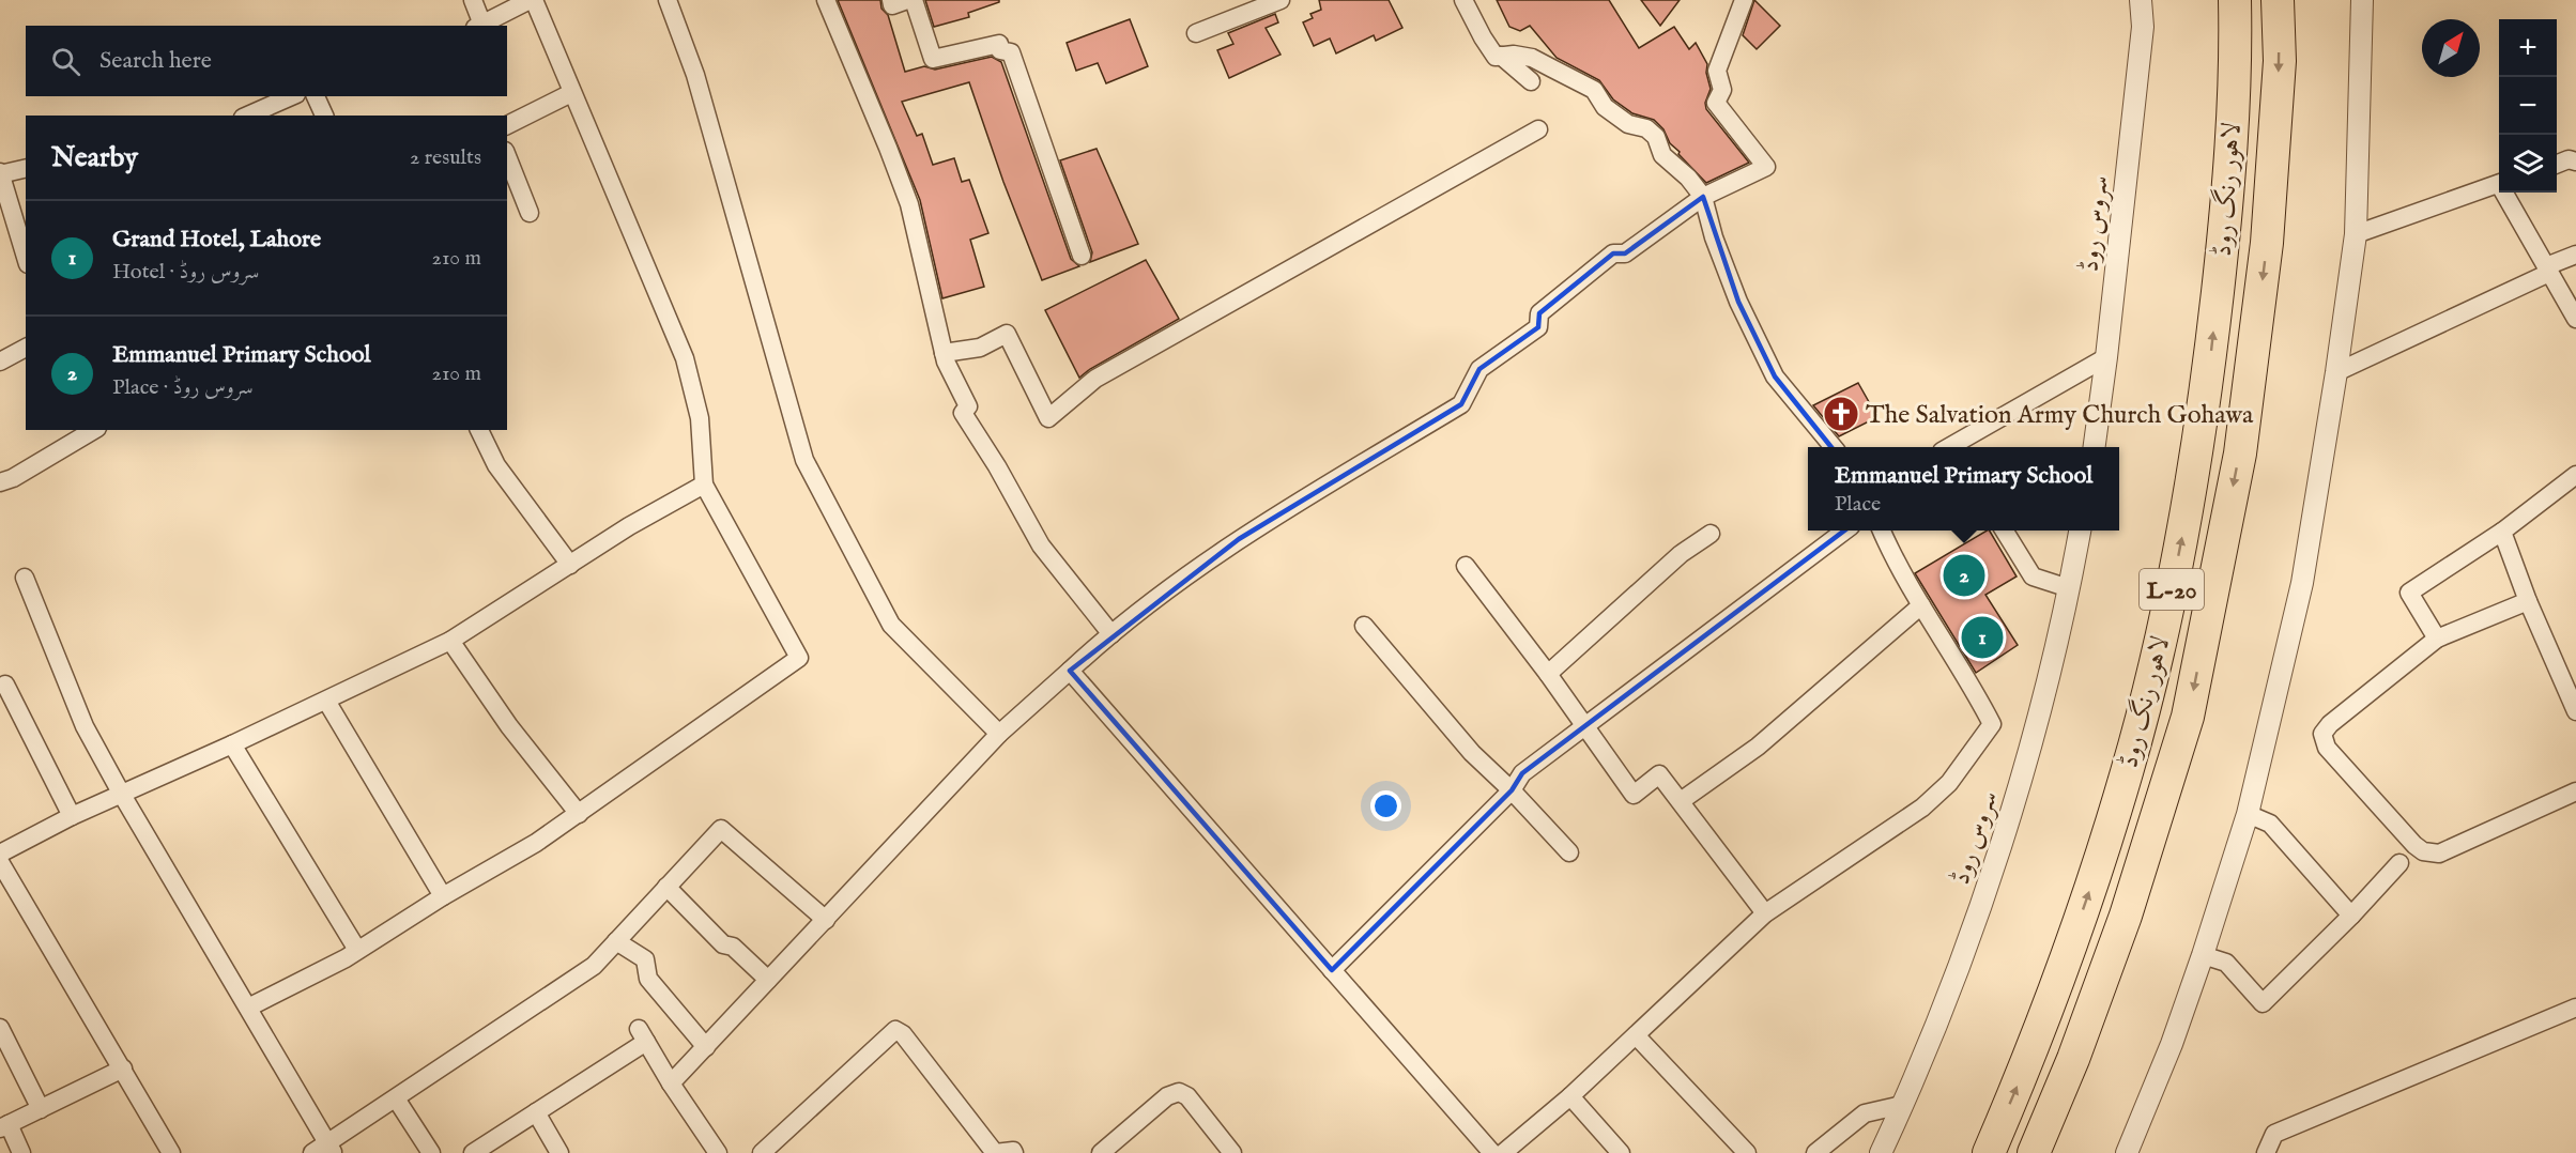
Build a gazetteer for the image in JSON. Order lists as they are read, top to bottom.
{
  "streets": {
    "highway": ["لاہور رنگ روڈ", "L-20"],
    "street": ["سروس روڈ"]
  },
  "places": {
    "church": ["The Salvation Army Church Gohawa"]
  },
  "north": "top right",
  "page": {
    "map_buttons": ["+", "−"],
    "search": "Search here",
    "heading": ["Nearby", "2 results"],
    "list": [
      {
        "mark": "1",
        "name": "Grand Hotel, Lahore",
        "note": "Hotel · سروس روڈ",
        "value": "210 m"
      },
      {
        "mark": "2",
        "name": "Emmanuel Primary School",
        "note": "Place · سروس روڈ",
        "value": "210 m"
      }
    ],
    "popup": ["Emmanuel Primary School", "Place"],
    "pins": ["2", "1"]
  }
}
